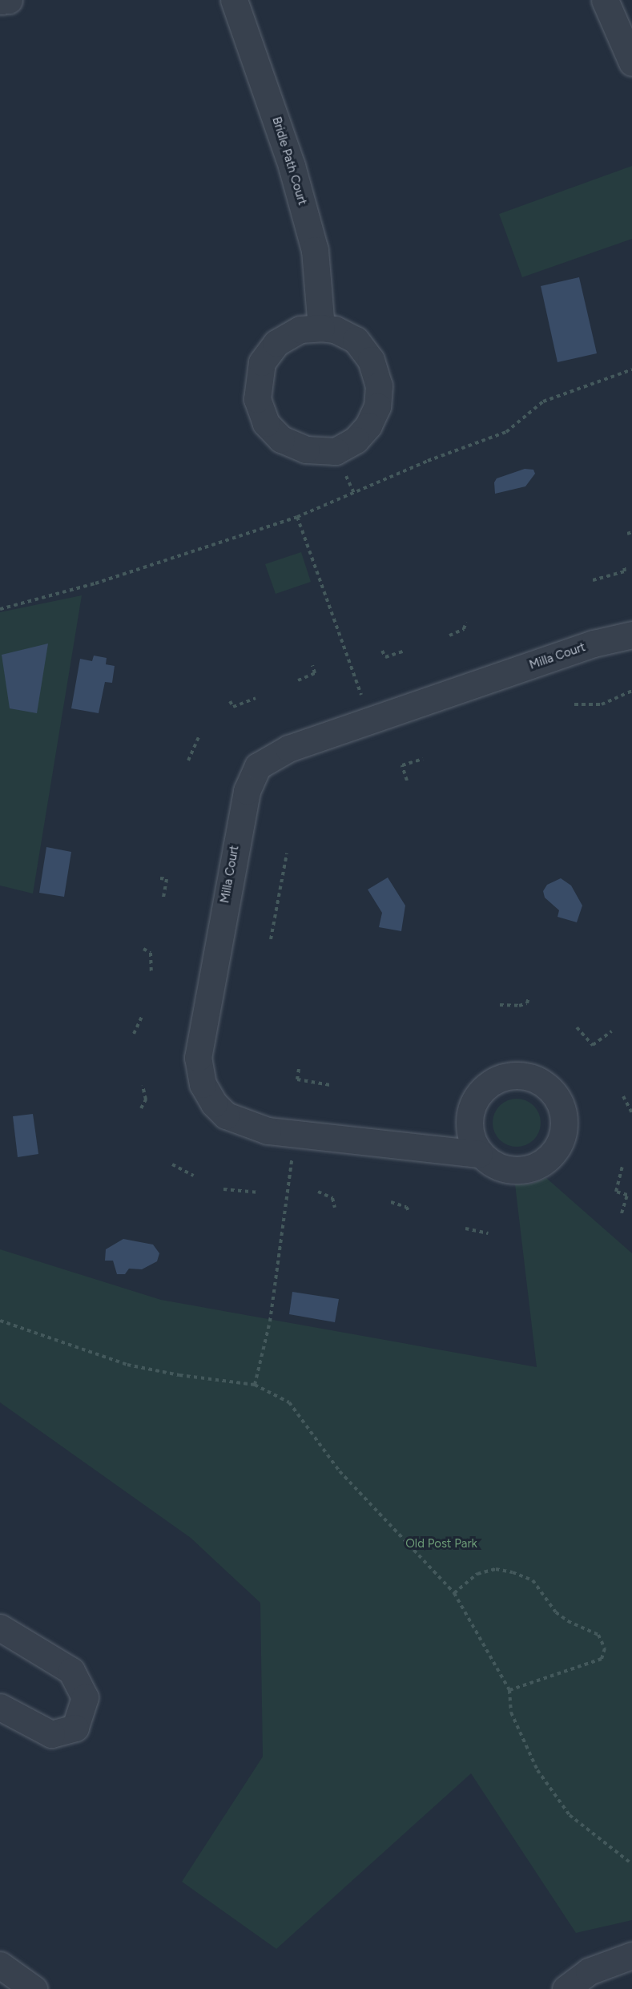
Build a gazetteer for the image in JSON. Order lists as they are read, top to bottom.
{
  "streets": {
    "street": ["Bridle Path Court", "Milla Court"]
  },
  "parks": ["Old Post Park"]
}
